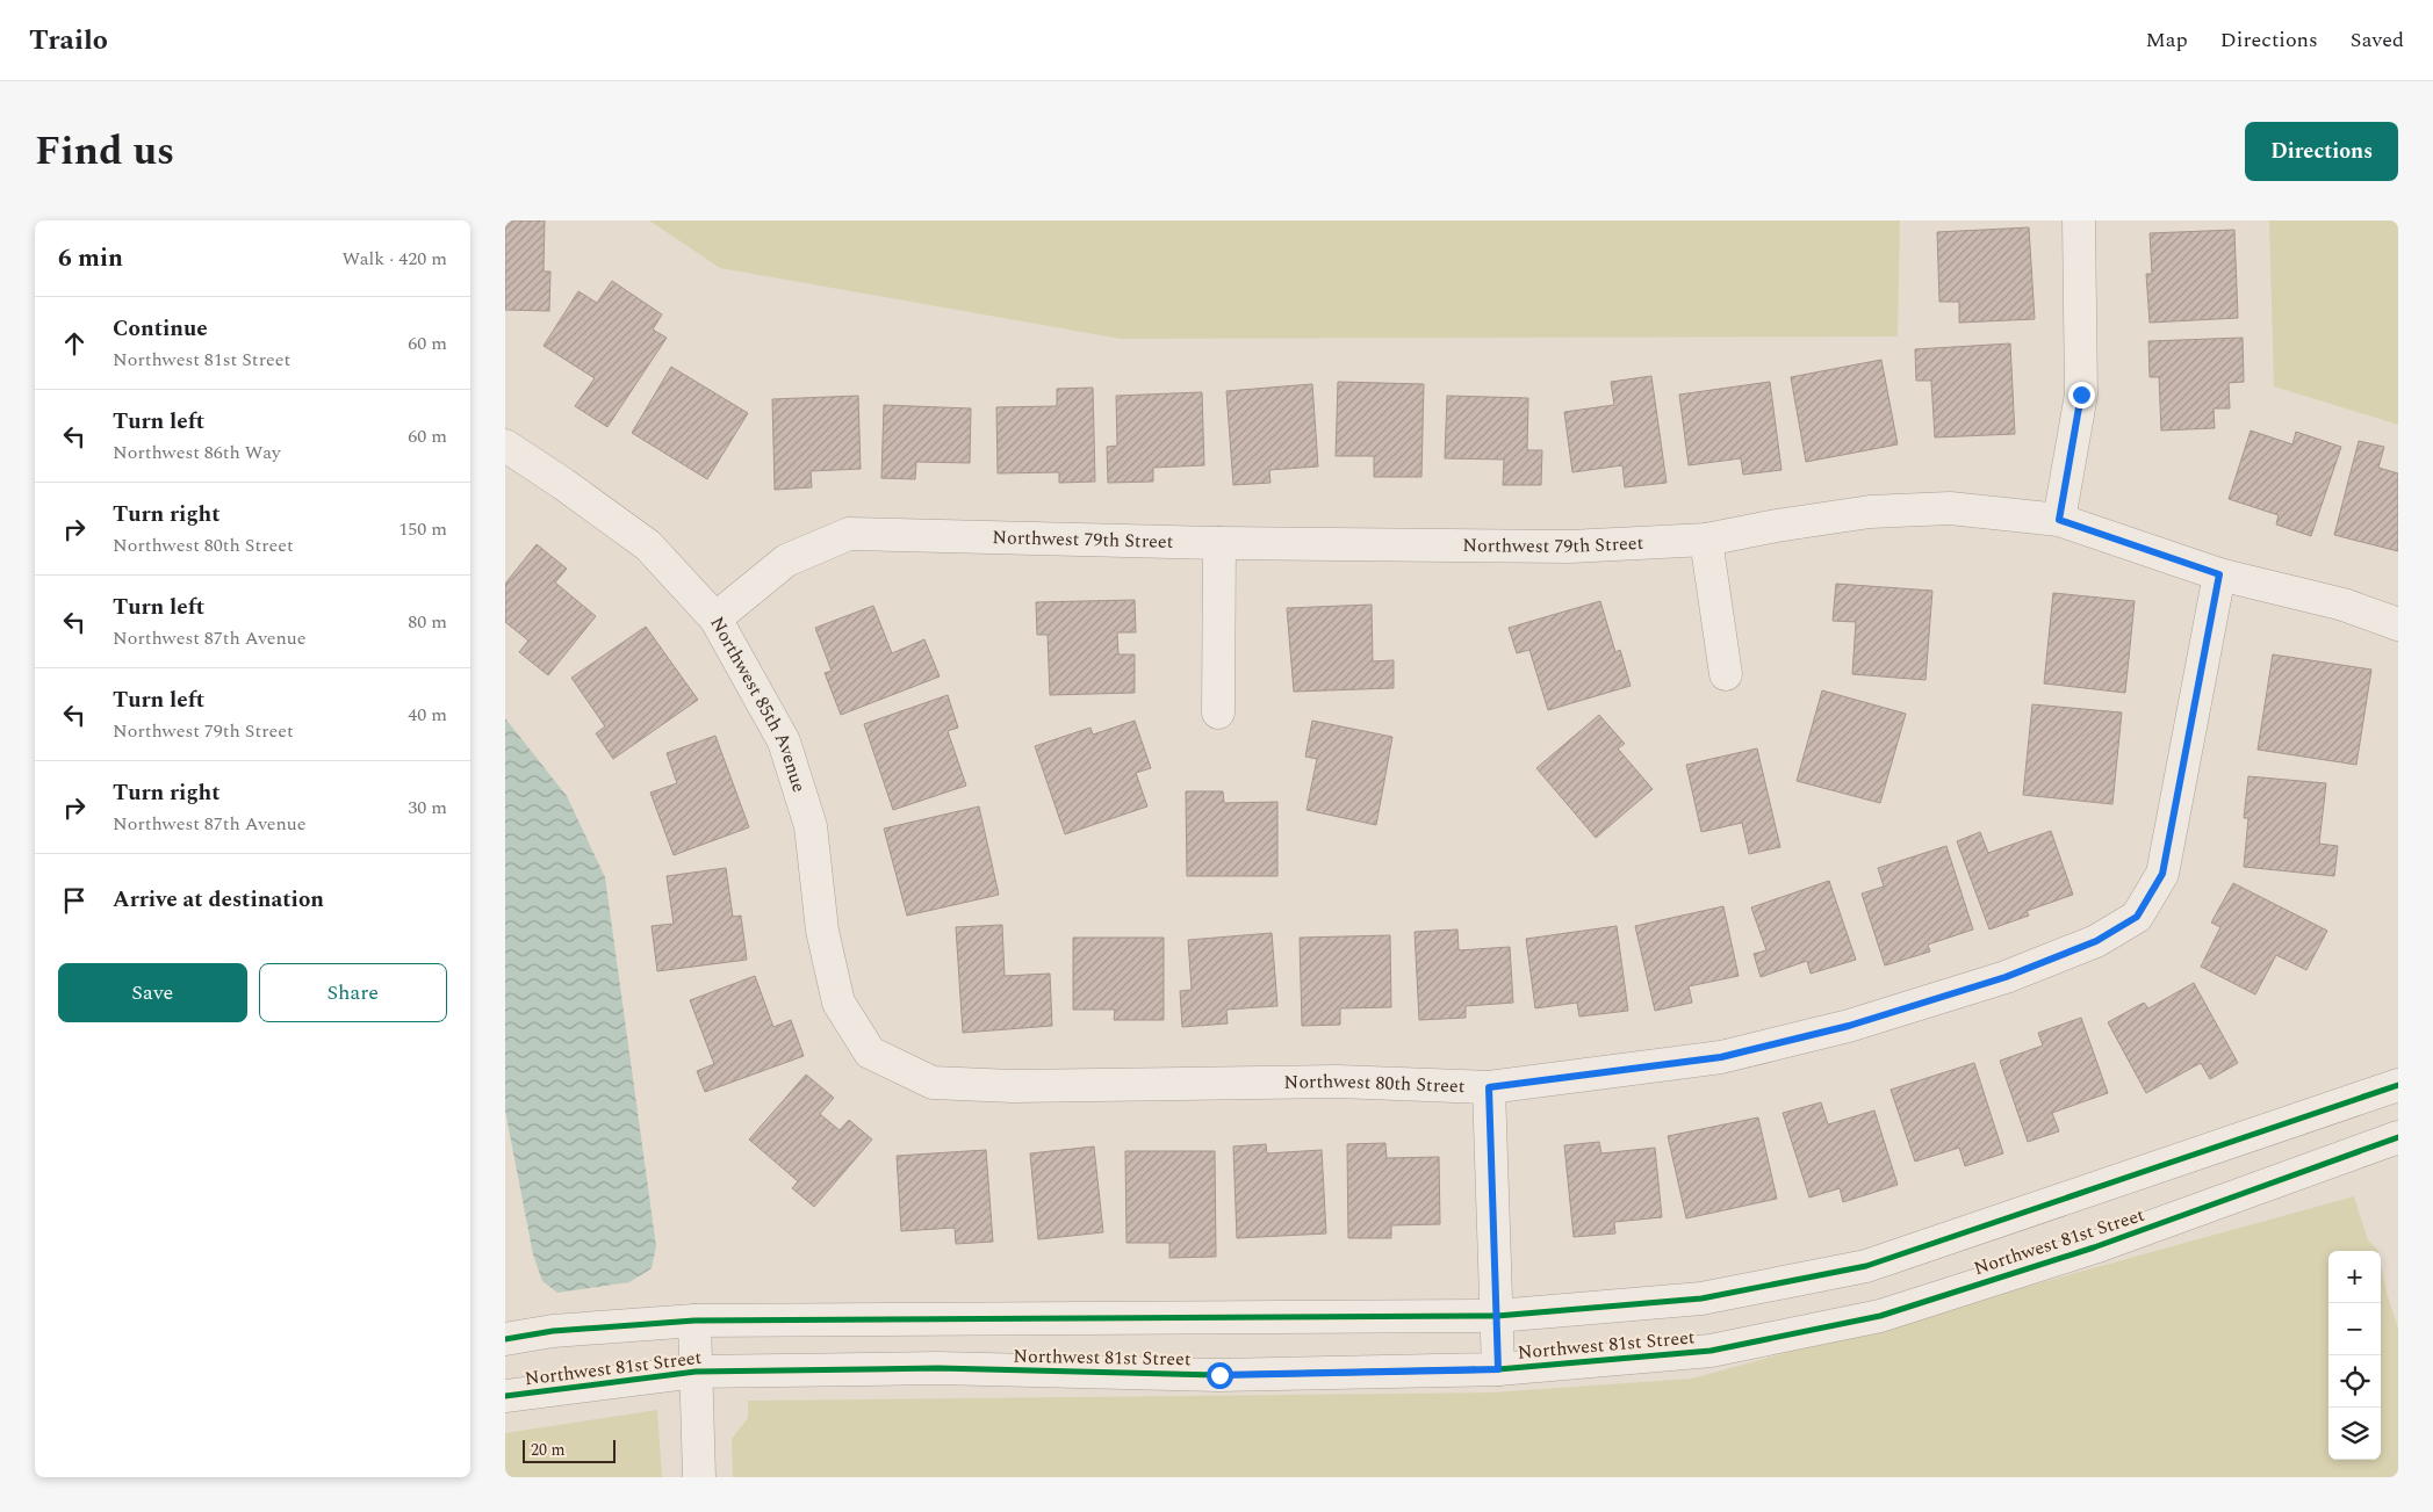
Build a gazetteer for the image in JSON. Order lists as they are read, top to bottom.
{
  "streets": {
    "street": [
      "Northwest 79th Street",
      "Northwest 85th Avenue",
      "Northwest 80th Street",
      "Northwest 81st Street"
    ]
  },
  "crossings": [
    ["Northwest 79th Street", "Northwest 85th Avenue"],
    ["Northwest 79th Street", "Northwest 80th Street"],
    ["Northwest 85th Avenue", "Northwest 80th Street"]
  ],
  "scale_bar": "20 m",
  "page": {
    "header": "Trailo",
    "nav": ["Map", "Directions", "Saved"],
    "title": "Find us",
    "buttons": [
      "Directions",
      ["Save", "Share"]
    ],
    "heading": ["6 min", "Walk · 420 m"],
    "list": [
      ["Continue", "Northwest 81st Street", "60 m"],
      ["Turn left", "Northwest 86th Way", "60 m"],
      ["Turn right", "Northwest 80th Street", "150 m"],
      ["Turn left", "Northwest 87th Avenue", "80 m"],
      ["Turn left", "Northwest 79th Street", "40 m"],
      ["Turn right", "Northwest 87th Avenue", "30 m"],
      "Arrive at destination"
    ],
    "map_buttons": ["+", "−"],
    "scale": "20 m"
  }
}
